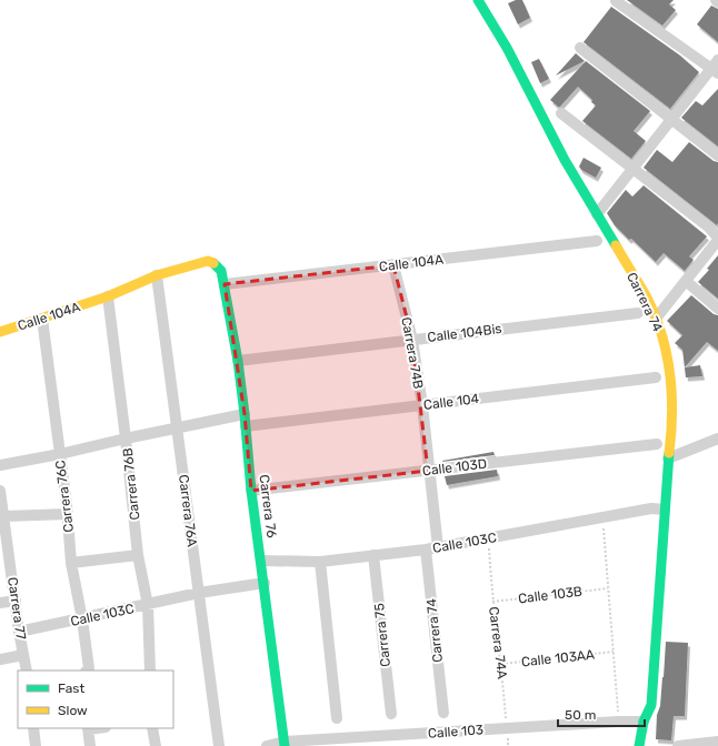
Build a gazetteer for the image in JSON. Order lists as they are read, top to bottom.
{
  "streets": {
    "street": [
      "Calle 104A",
      "Carrera 74",
      "Calle 104Bis",
      "Carrera 74B",
      "Calle 104",
      "Calle 103D",
      "Carrera 76B",
      "Carrera 76C",
      "Carrera 76",
      "Carrera 76A",
      "Calle 103C",
      "Carrera 77",
      "Carrera 75",
      "Calle 103"
    ],
    "path": ["Calle 103B", "Carrera 74A", "Calle 103AA"]
  },
  "crossings": [
    ["Calle 104A", "Carrera 74B"],
    ["Calle 104A", "Carrera 76B"],
    ["Calle 104A", "Carrera 76C"],
    ["Calle 104A", "Carrera 76"],
    ["Calle 104A", "Carrera 76A"],
    ["Carrera 74", "Calle 103C"],
    ["Carrera 74", "Calle 103"],
    ["Calle 104Bis", "Carrera 74B"],
    ["Calle 104Bis", "Carrera 76"],
    ["Carrera 74B", "Calle 104"],
    ["Carrera 74B", "Calle 103D"],
    ["Carrera 74B", "Calle 103C"],
    ["Calle 104", "Carrera 76B"],
    ["Calle 104", "Carrera 76C"],
    ["Calle 104", "Carrera 76"],
    ["Calle 104", "Carrera 76A"],
    ["Calle 103D", "Carrera 76"],
    ["Carrera 76B", "Calle 103C"],
    ["Carrera 76C", "Calle 103C"],
    ["Carrera 76", "Calle 103C"],
    ["Carrera 76", "Calle 103"],
    ["Carrera 76A", "Calle 103C"],
    ["Calle 103C", "Carrera 77"],
    ["Calle 103C", "Carrera 75"],
    ["Calle 103C", "Carrera 74A"],
    ["Calle 103B", "Carrera 74A"],
    ["Carrera 74A", "Calle 103AA"],
    ["Carrera 74A", "Calle 103"]
  ],
  "legend": ["Fast", "Slow"],
  "scale_bar": "50 m"
}
